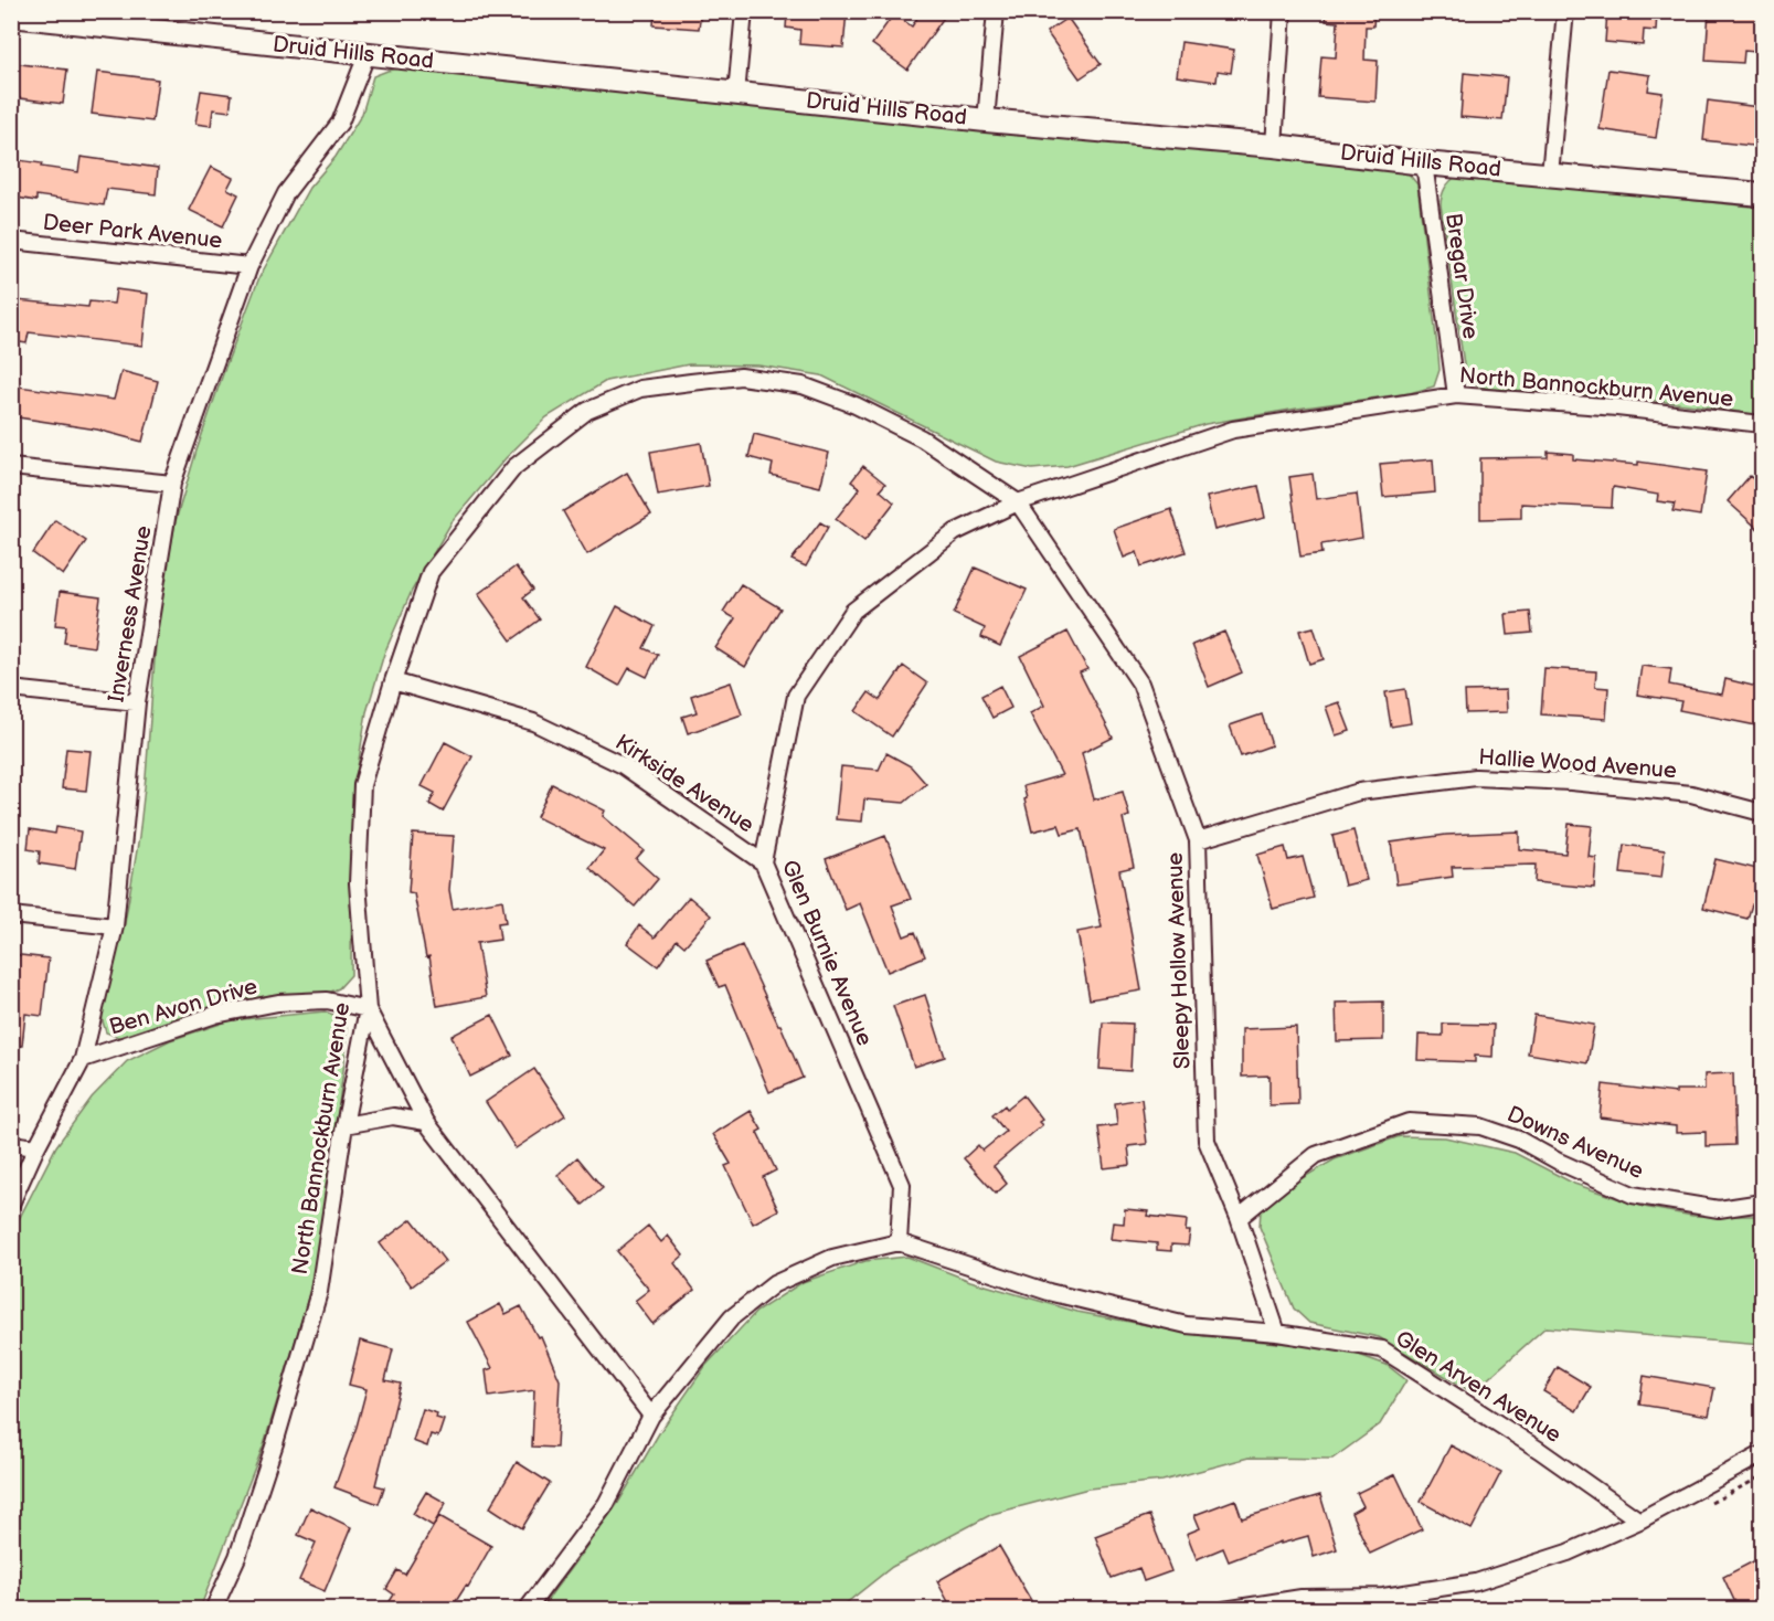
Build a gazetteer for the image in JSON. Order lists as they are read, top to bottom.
{
  "streets": {
    "street": [
      "Druid Hills Road",
      "Deer Park Avenue",
      "Bregar Drive",
      "North Bannockburn Avenue",
      "Inverness Avenue",
      "Hallie Wood Avenue",
      "Kirkside Avenue",
      "Glen Burnie Avenue",
      "Sleepy Hollow Avenue",
      "Ben Avon Drive",
      "Downs Avenue",
      "Glen Arven Avenue"
    ]
  },
  "crossings": [
    ["Druid Hills Road", "Bregar Drive"],
    ["Druid Hills Road", "Inverness Avenue"],
    ["Deer Park Avenue", "Inverness Avenue"],
    ["Bregar Drive", "North Bannockburn Avenue"],
    ["North Bannockburn Avenue", "Kirkside Avenue"],
    ["North Bannockburn Avenue", "Glen Burnie Avenue"],
    ["North Bannockburn Avenue", "Sleepy Hollow Avenue"],
    ["North Bannockburn Avenue", "Ben Avon Drive"],
    ["Inverness Avenue", "Ben Avon Drive"],
    ["Hallie Wood Avenue", "Sleepy Hollow Avenue"],
    ["Kirkside Avenue", "Glen Burnie Avenue"],
    ["Glen Burnie Avenue", "Sleepy Hollow Avenue"],
    ["Glen Burnie Avenue", "Glen Arven Avenue"],
    ["Sleepy Hollow Avenue", "Downs Avenue"],
    ["Sleepy Hollow Avenue", "Glen Arven Avenue"]
  ]
}
